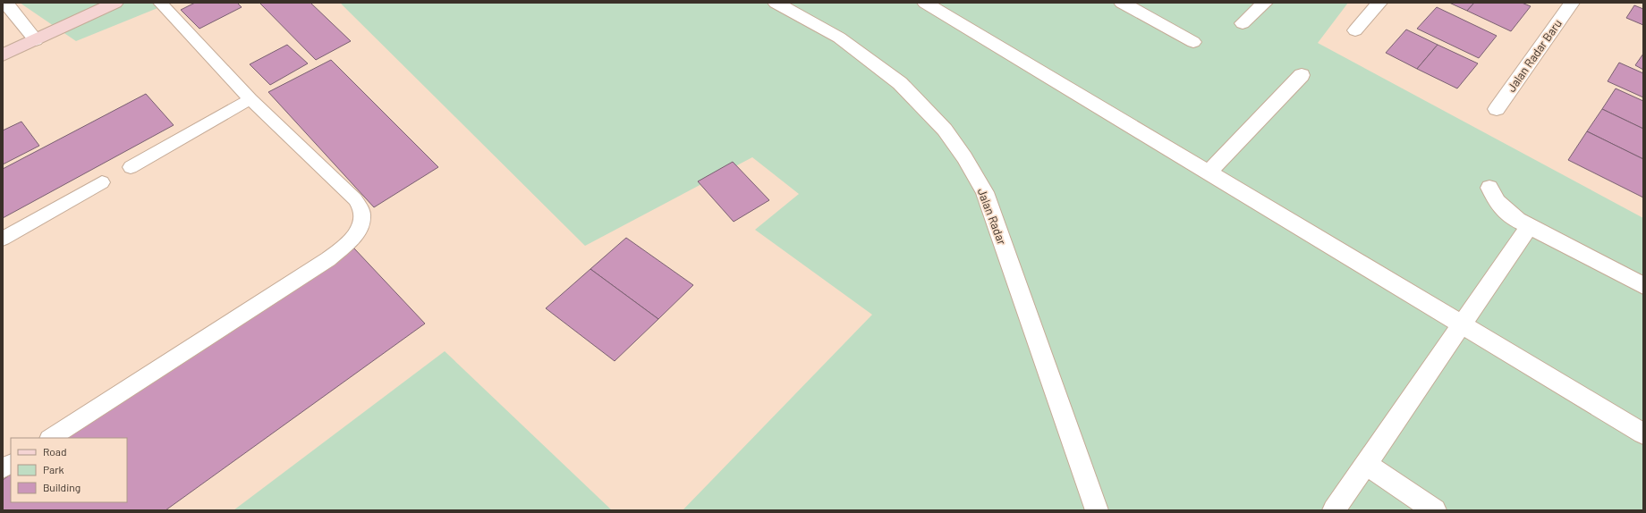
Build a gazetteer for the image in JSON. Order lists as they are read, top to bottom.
{
  "streets": {
    "street": ["Jalan Radar Baru", "Jalan Radar"]
  },
  "legend": ["Road", "Park", "Building"]
}
